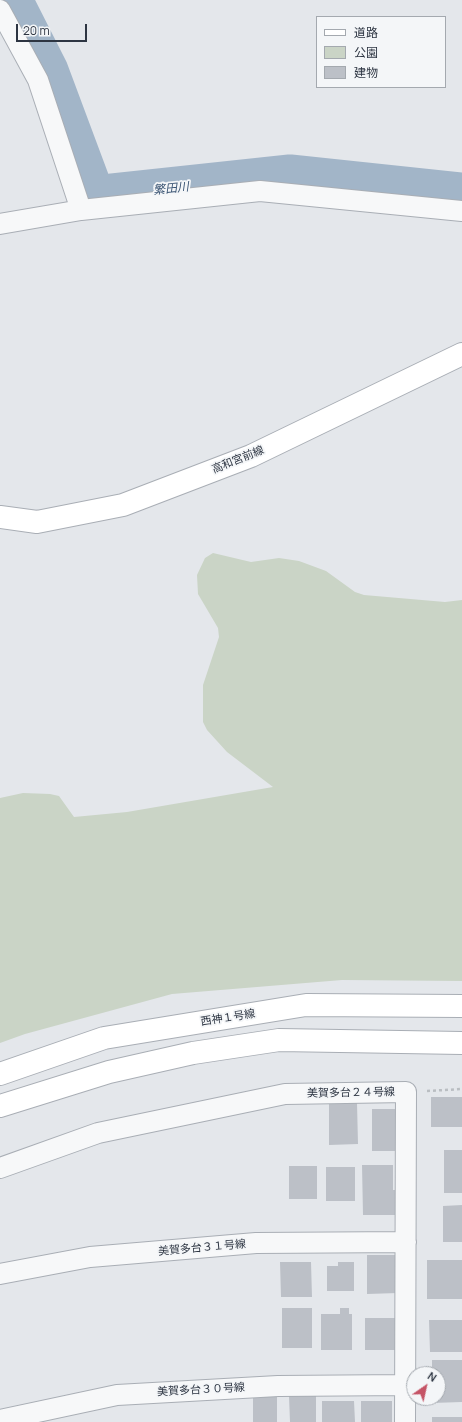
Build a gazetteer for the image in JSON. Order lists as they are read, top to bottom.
{
  "streets": {
    "street": [
      "高和宮前線",
      "西神１号線",
      "美賀多台２４号線",
      "美賀多台３１号線",
      "美賀多台３０号線"
    ]
  },
  "crossings": [
    ["美賀多台２４号線", "美賀多台３１号線"],
    ["美賀多台２４号線", "美賀多台３０号線"]
  ],
  "water": ["繁田川"],
  "legend": ["道路", "公園", "建物"],
  "scale_bar": "20 m",
  "north": "top right"
}
